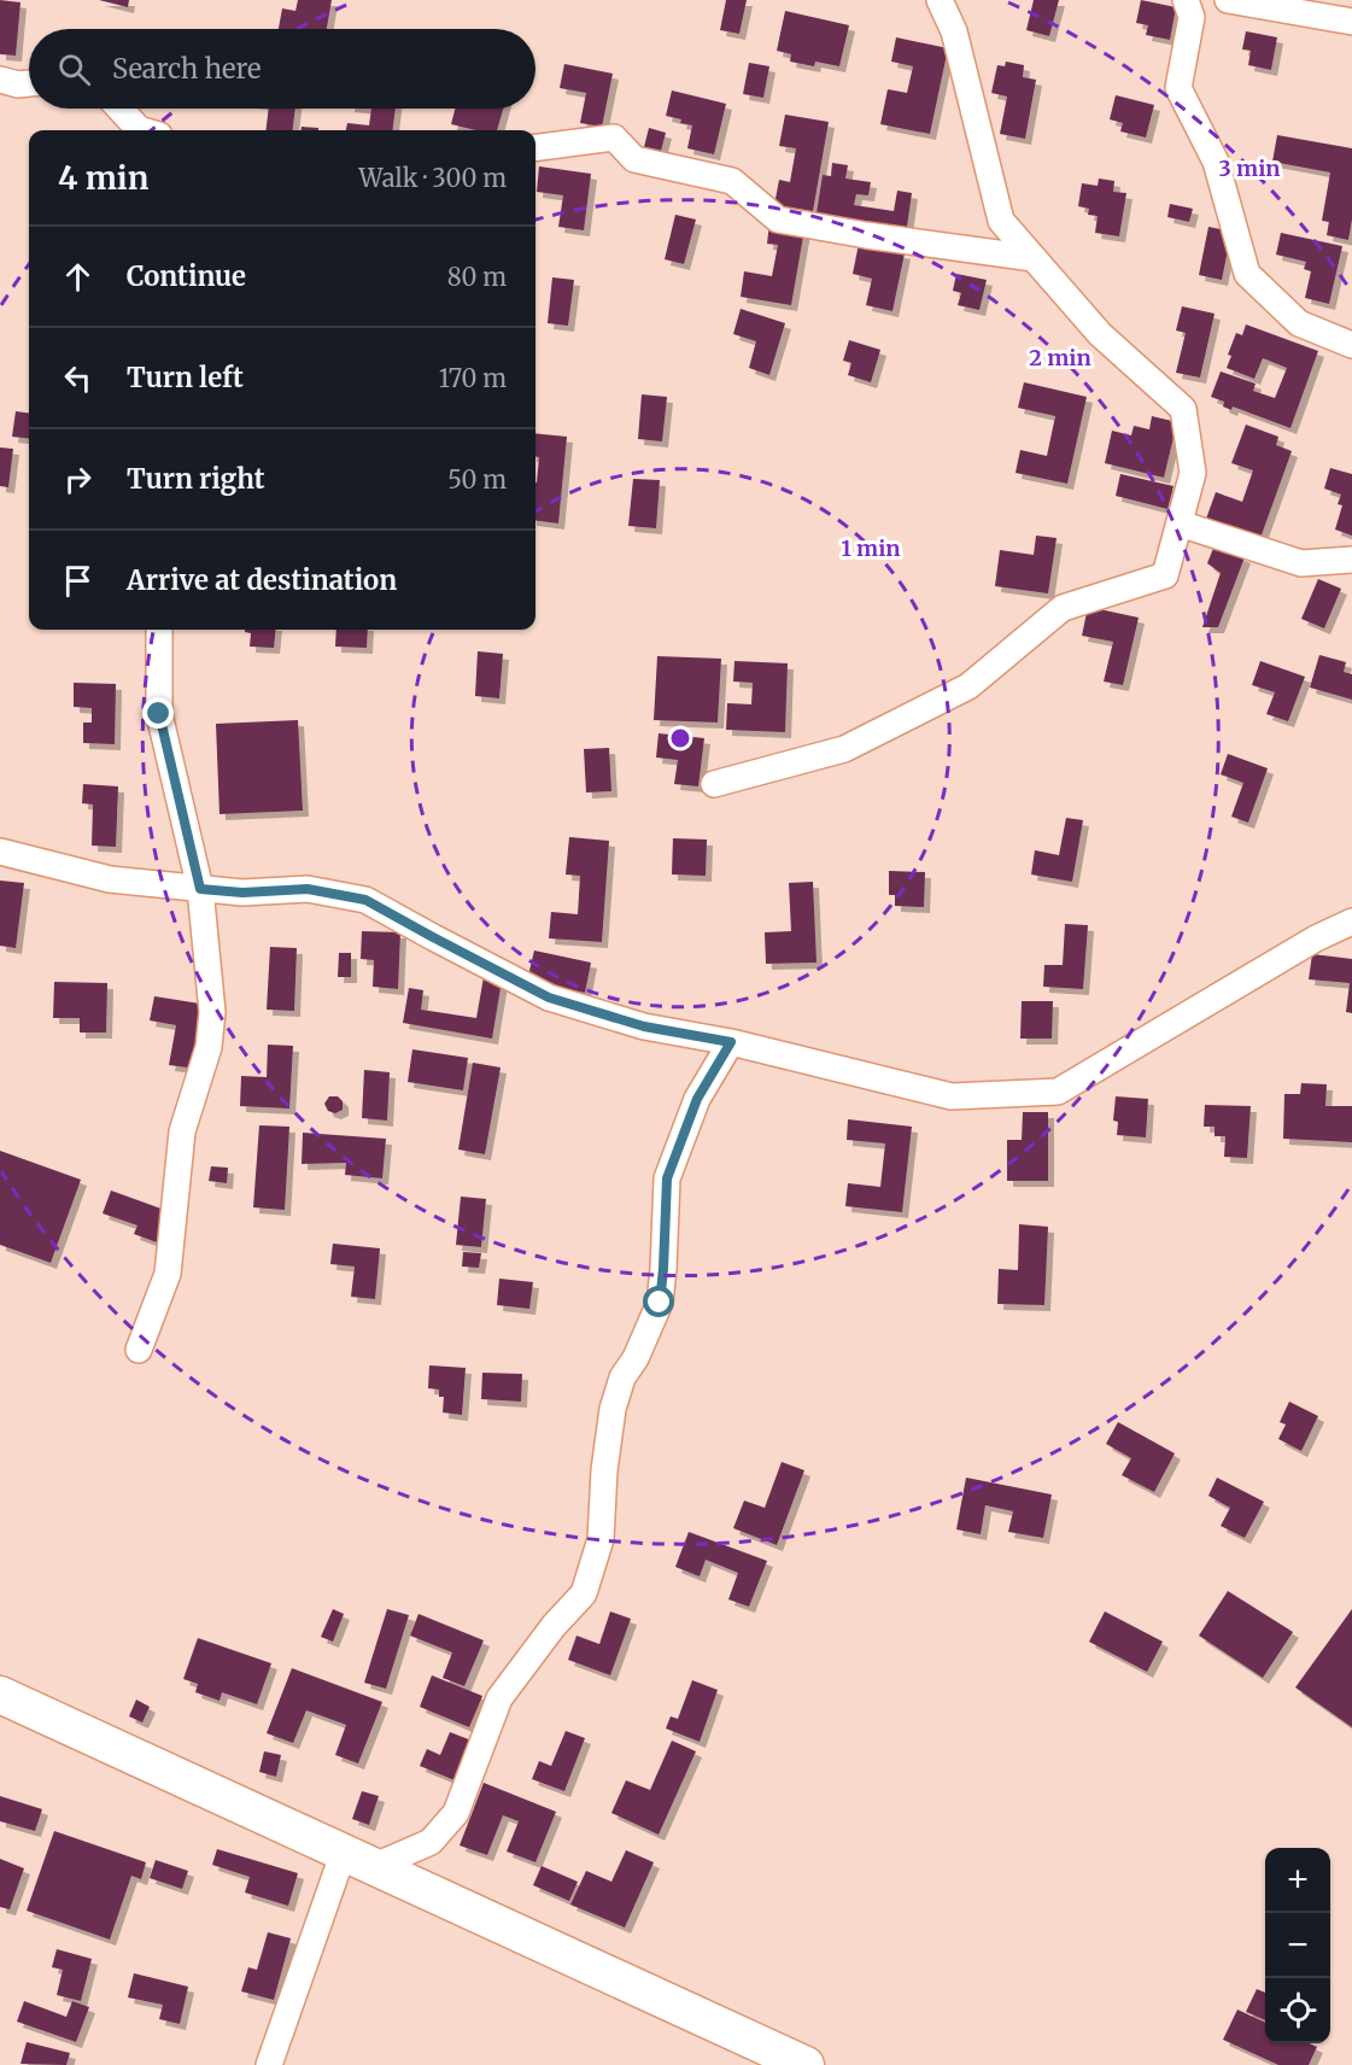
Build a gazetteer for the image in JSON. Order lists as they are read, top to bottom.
{
  "page": {
    "search": "Search here",
    "heading": ["4 min", "Walk · 300 m"],
    "list": [
      ["Continue", "80 m"],
      ["Turn left", "170 m"],
      ["Turn right", "50 m"],
      "Arrive at destination"
    ],
    "map_buttons": ["+", "−"]
  },
  "rings": ["3 min", "2 min", "1 min"]
}
